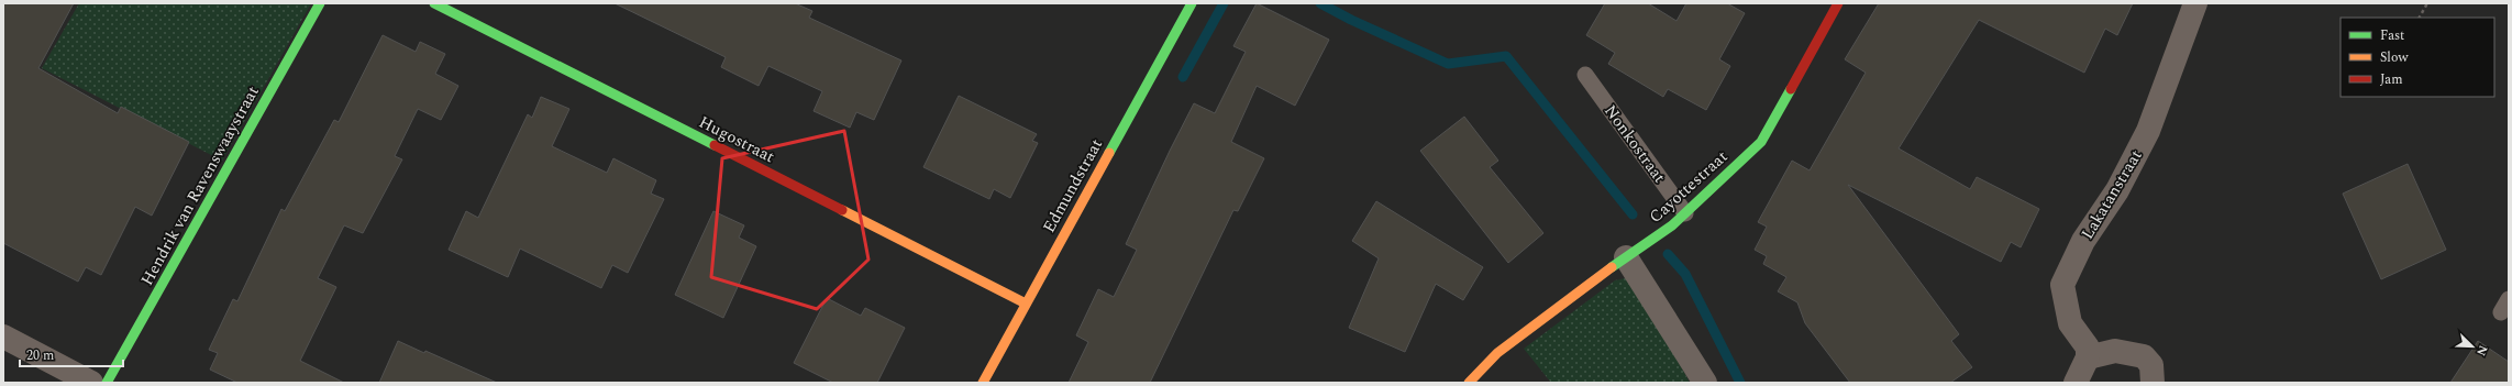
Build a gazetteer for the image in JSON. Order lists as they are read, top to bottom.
{
  "streets": {
    "street": [
      "Hugostraat",
      "Hendrik van Ravenswaaystraat",
      "Edmundstraat",
      "Cayottestraat",
      "Lakatanstraat"
    ],
    "lane": ["Nonkostraat"]
  },
  "crossings": [
    ["Hugostraat", "Edmundstraat"],
    ["Nonkostraat", "Cayottestraat"]
  ],
  "legend": ["Fast", "Slow", "Jam"],
  "scale_bar": "20 m",
  "north": "bottom right"
}
